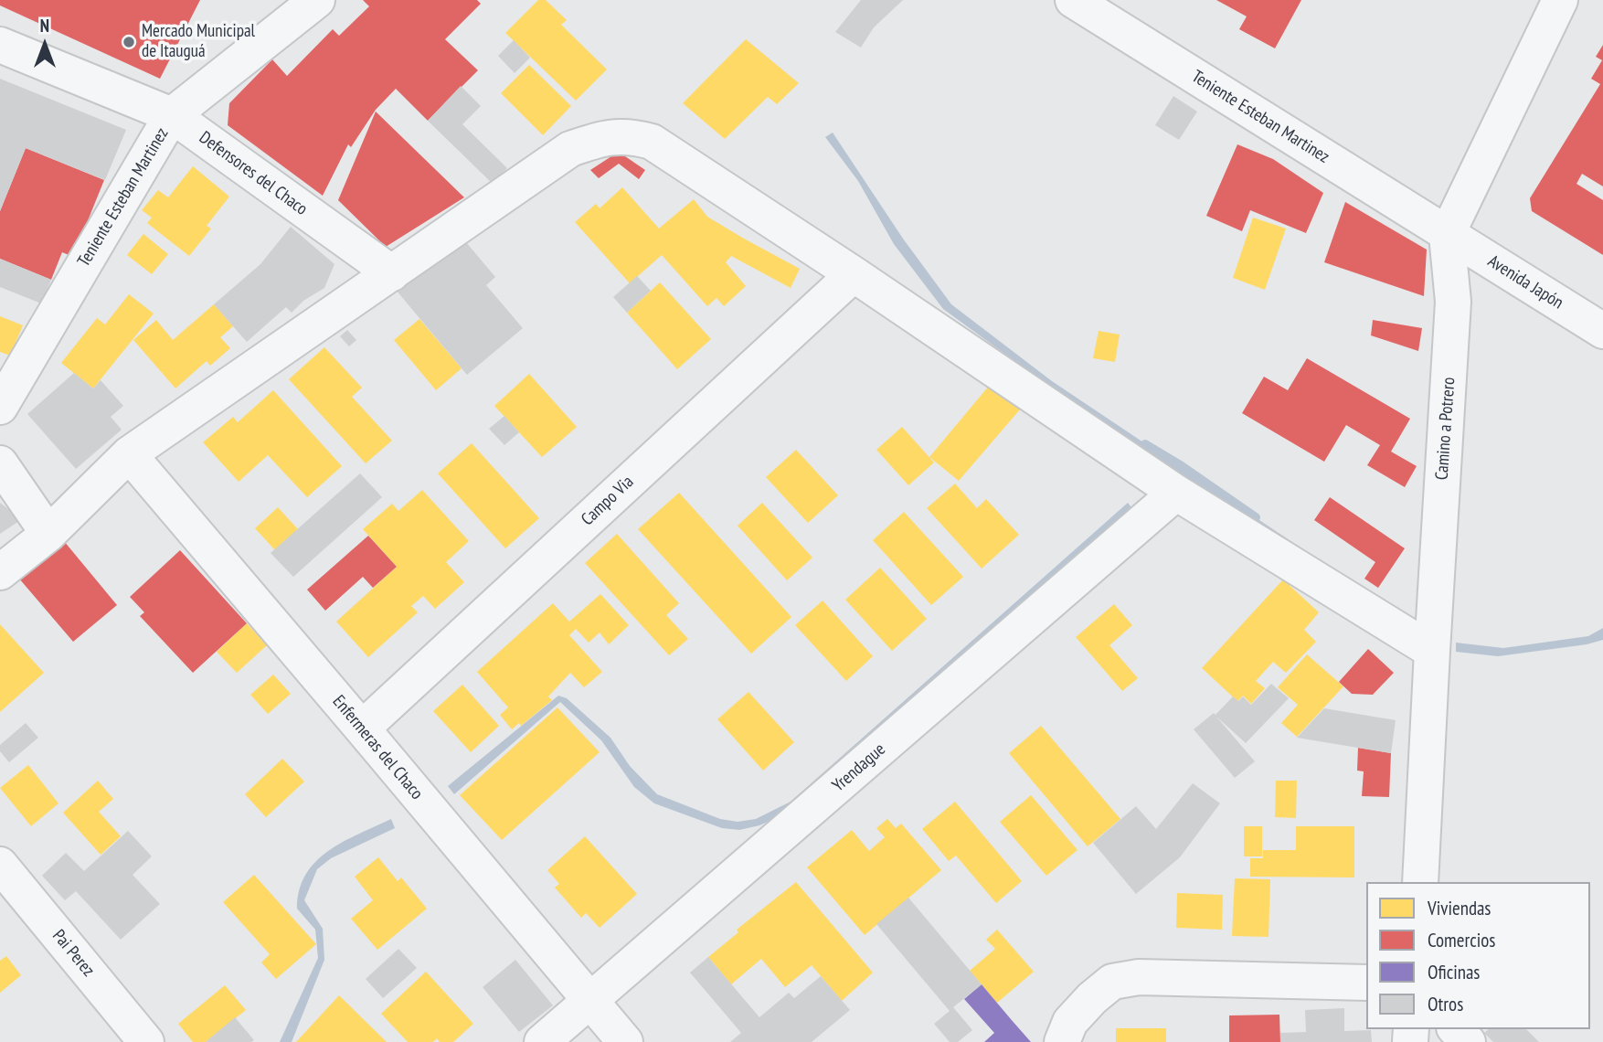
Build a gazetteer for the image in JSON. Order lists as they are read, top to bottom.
{
  "streets": {
    "street": [
      "Teniente Esteban Martinez",
      "Defensores del Chaco",
      "Avenida Japón",
      "Camino a Potrero",
      "Campo Via",
      "Enfermeras del Chaco",
      "Yrendague",
      "Pai Perez"
    ]
  },
  "crossings": [
    ["Teniente Esteban Martinez", "Defensores del Chaco"],
    ["Teniente Esteban Martinez", "Avenida Japón"],
    ["Teniente Esteban Martinez", "Camino a Potrero"],
    ["Avenida Japón", "Camino a Potrero"],
    ["Campo Via", "Enfermeras del Chaco"],
    ["Enfermeras del Chaco", "Yrendague"]
  ],
  "places": ["Mercado Municipal de Itauguá"],
  "legend": [
    "Viviendas",
    "Comercios",
    "Oficinas",
    "Otros"
  ],
  "north": "top"
}
